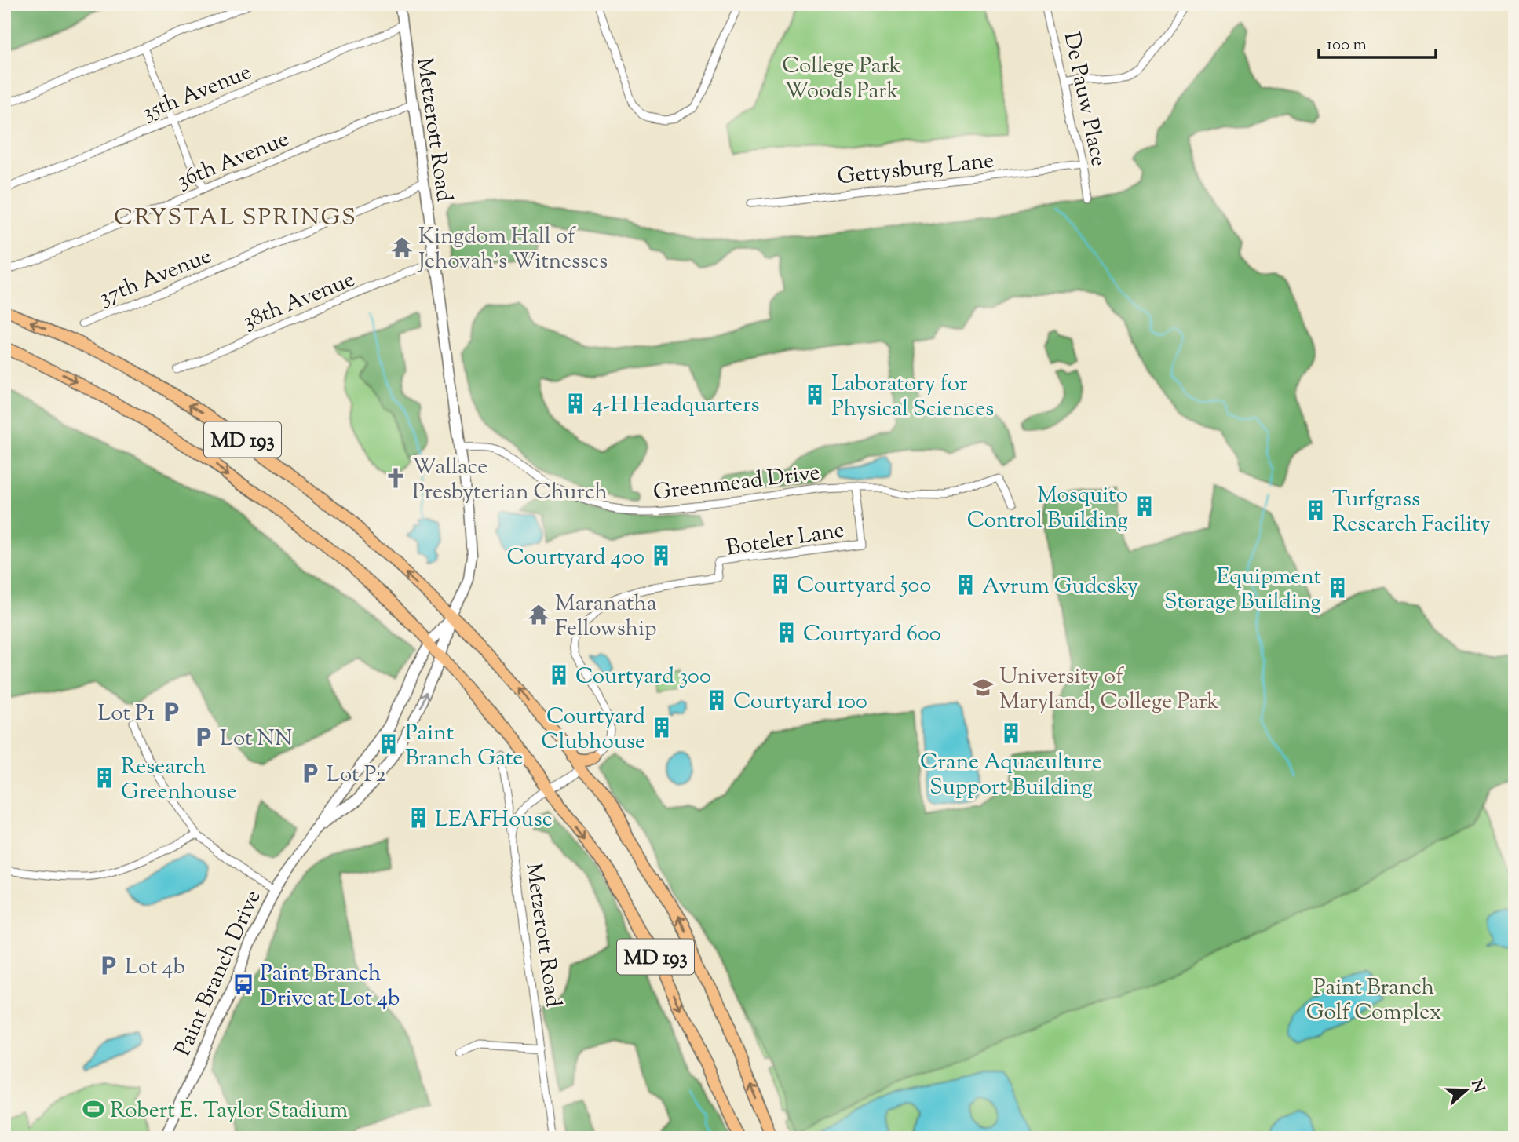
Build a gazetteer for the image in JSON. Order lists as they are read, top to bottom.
{
  "streets": {
    "main road": ["MD 193"],
    "street": [
      "35th Avenue",
      "De Pauw Place",
      "Metzerott Road",
      "36th Avenue",
      "Gettysburg Lane",
      "37th Avenue",
      "38th Avenue",
      "Greenmead Drive",
      "Boteler Lane",
      "Paint Branch Drive"
    ]
  },
  "crossings": [
    ["35th Avenue", "Metzerott Road"],
    ["De Pauw Place", "Gettysburg Lane"],
    ["Metzerott Road", "36th Avenue"],
    ["Metzerott Road", "37th Avenue"],
    ["Metzerott Road", "38th Avenue"],
    ["Metzerott Road", "MD 193"],
    ["Metzerott Road", "Greenmead Drive"],
    ["Metzerott Road", "Boteler Lane"],
    ["Metzerott Road", "Paint Branch Drive"],
    ["MD 193", "Boteler Lane"],
    ["MD 193", "Paint Branch Drive"],
    ["Greenmead Drive", "Boteler Lane"]
  ],
  "districts": ["CRYSTAL SPRINGS"],
  "parks": ["College Park Woods Park", "Paint Branch Golf Complex"],
  "places": {
    "temple": ["Kingdom Hall of Jehovah’s Witnesses", "Maranatha Fellowship"],
    "building": [
      "Laboratory for Physical Sciences",
      "4-H Headquarters",
      "Mosquito Control Building",
      "Turfgrass Research Facility",
      "Courtyard 400",
      "Courtyard 500",
      "Avrum Gudesky",
      "Equipment Storage Building",
      "Courtyard 600",
      "Courtyard 300",
      "Courtyard 100",
      "Courtyard Clubhouse",
      "Crane Aquaculture Support Building",
      "Paint Branch Gate",
      "Research Greenhouse",
      "LEAFHouse"
    ],
    "church": ["Wallace Presbyterian Church"],
    "school or university": ["University of Maryland, College Park"],
    "parking": [
      "Lot P1",
      "Lot NN",
      "Lot P2",
      "Lot 4b"
    ],
    "bus stop": ["Paint Branch Drive at Lot 4b"],
    "sports": ["Robert E. Taylor Stadium"]
  },
  "scale_bar": "100 m",
  "north": "right"
}
